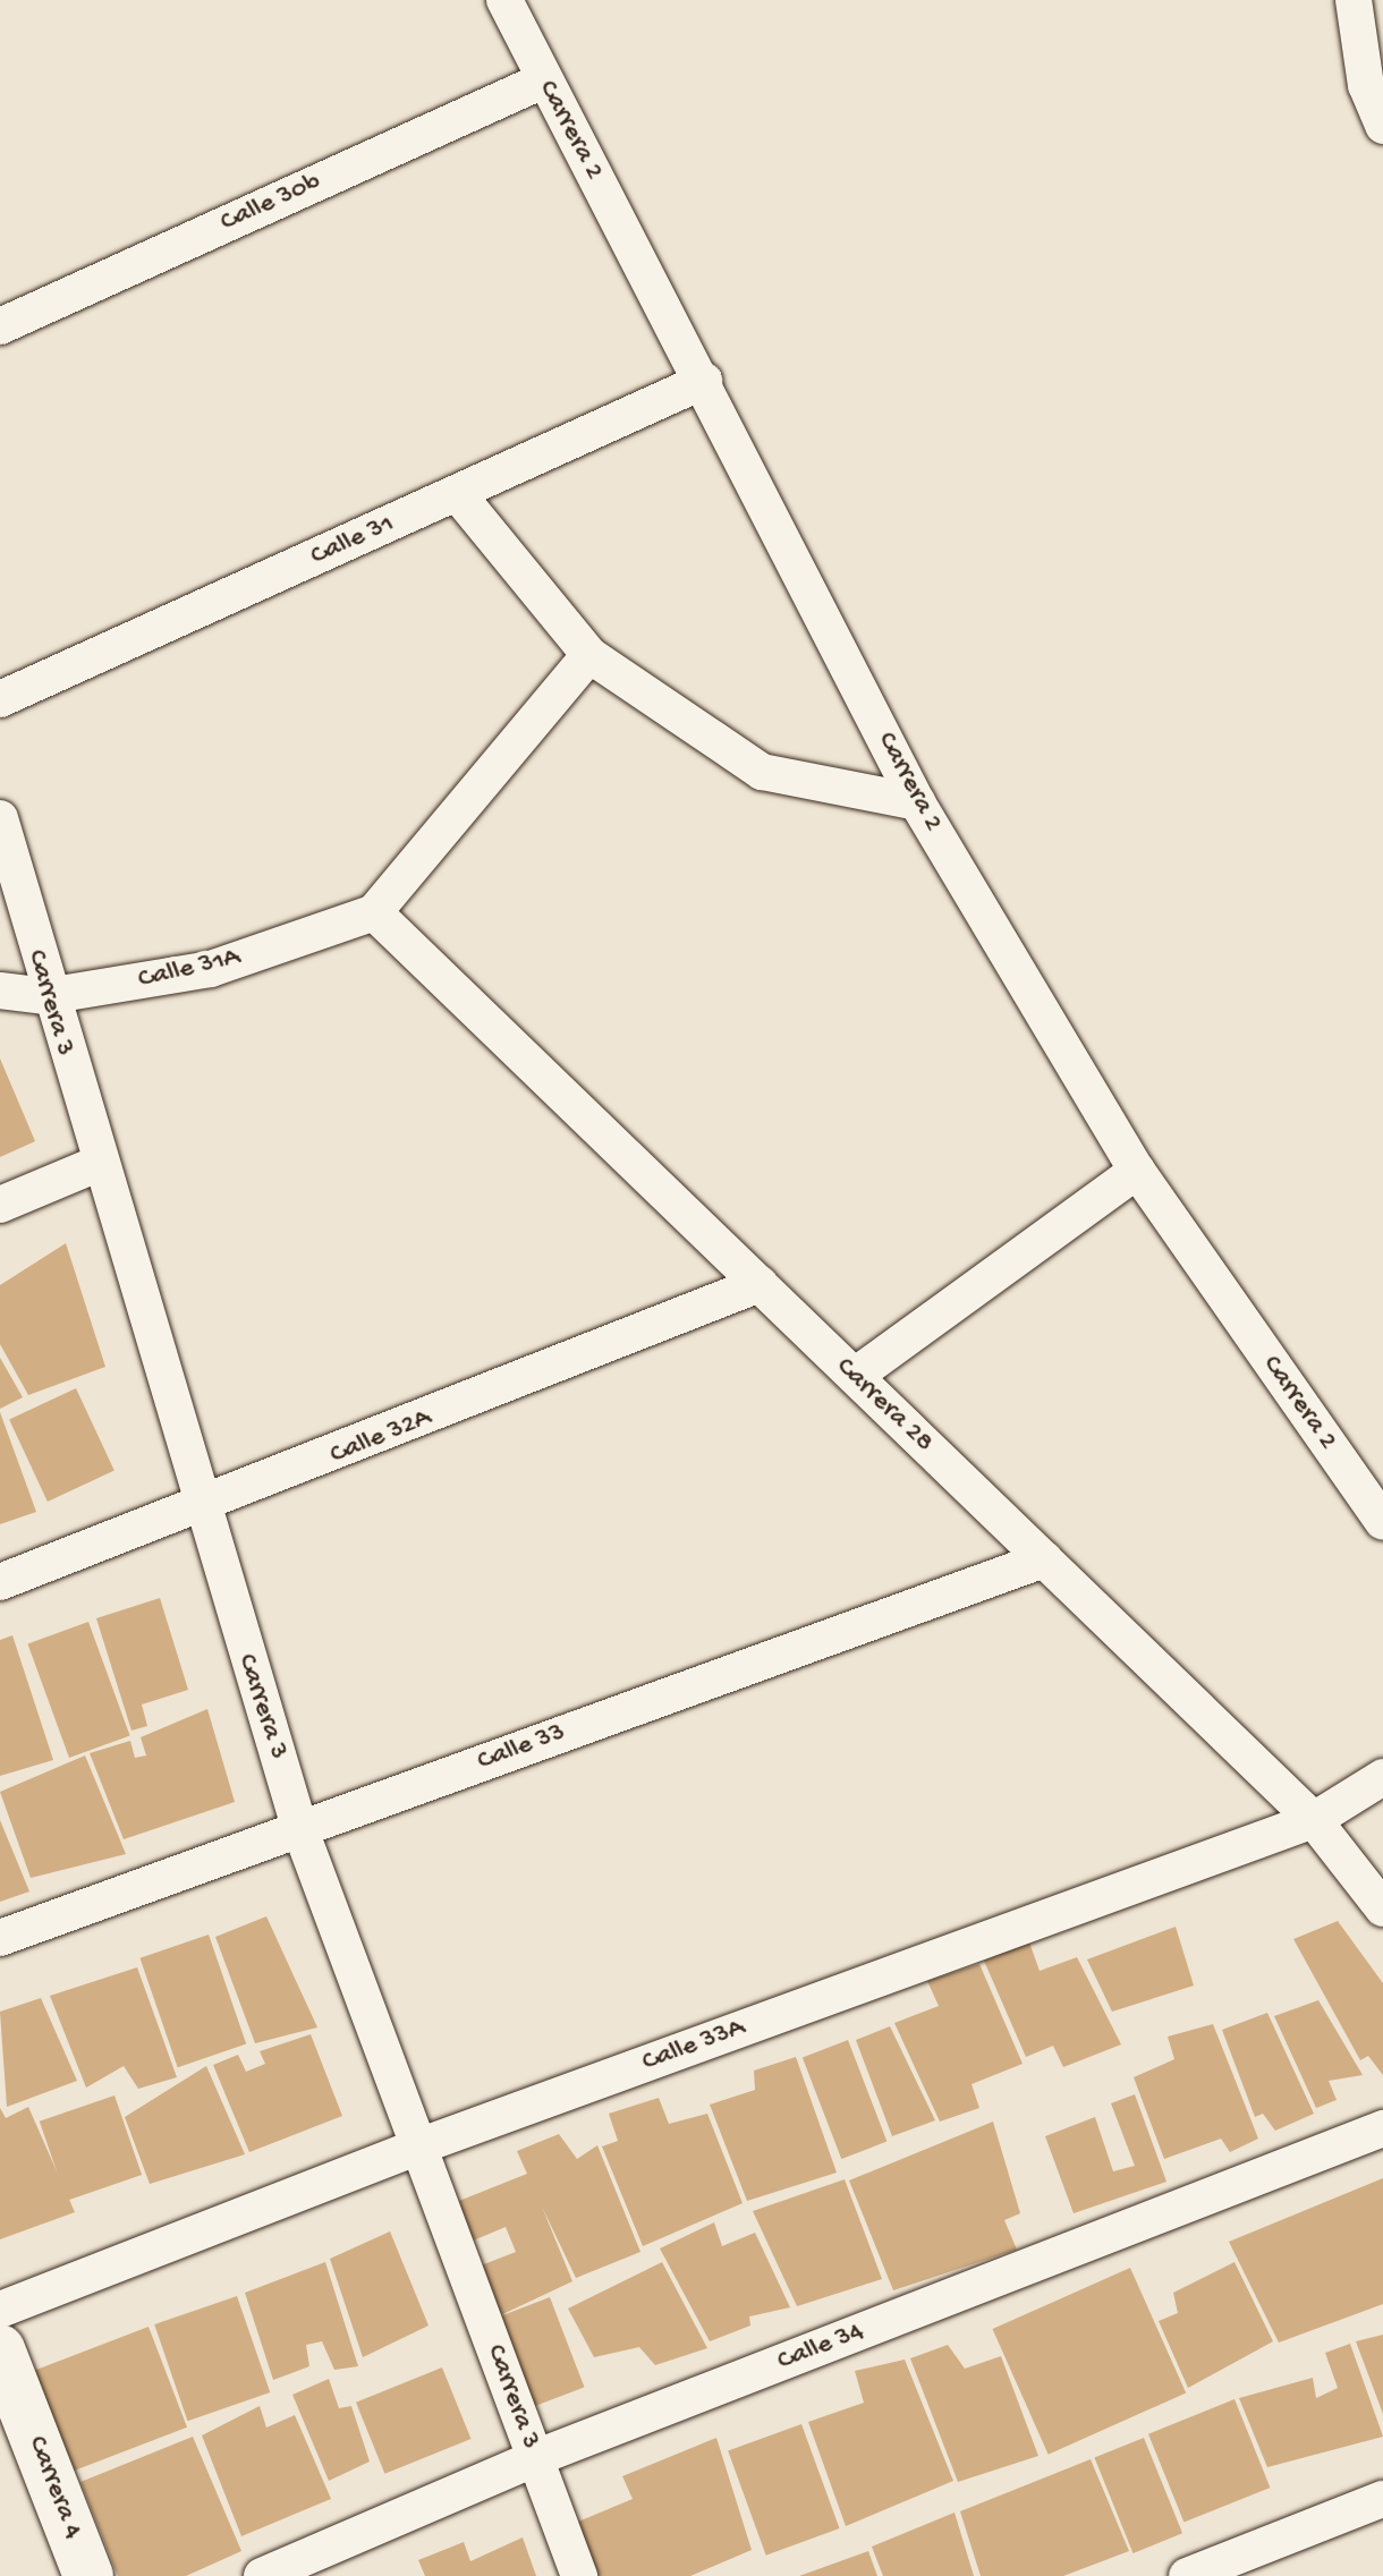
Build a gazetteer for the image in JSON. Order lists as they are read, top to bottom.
{
  "streets": {
    "main road": ["Carrera 4"],
    "street": [
      "Carrera 2",
      "Calle 30b",
      "Calle 31",
      "Calle 31A",
      "Carrera 3",
      "Carrera 28",
      "Calle 32A",
      "Calle 33",
      "Calle 33A",
      "Calle 34"
    ]
  },
  "crossings": [
    ["Carrera 2", "Calle 30b"],
    ["Carrera 2", "Calle 31"],
    ["Calle 31A", "Carrera 3"],
    ["Calle 31A", "Carrera 28"],
    ["Carrera 3", "Calle 32A"],
    ["Carrera 3", "Calle 33"],
    ["Carrera 3", "Calle 33A"],
    ["Carrera 3", "Calle 34"],
    ["Carrera 28", "Calle 32A"],
    ["Carrera 28", "Calle 33"],
    ["Carrera 28", "Calle 33A"]
  ]
}
